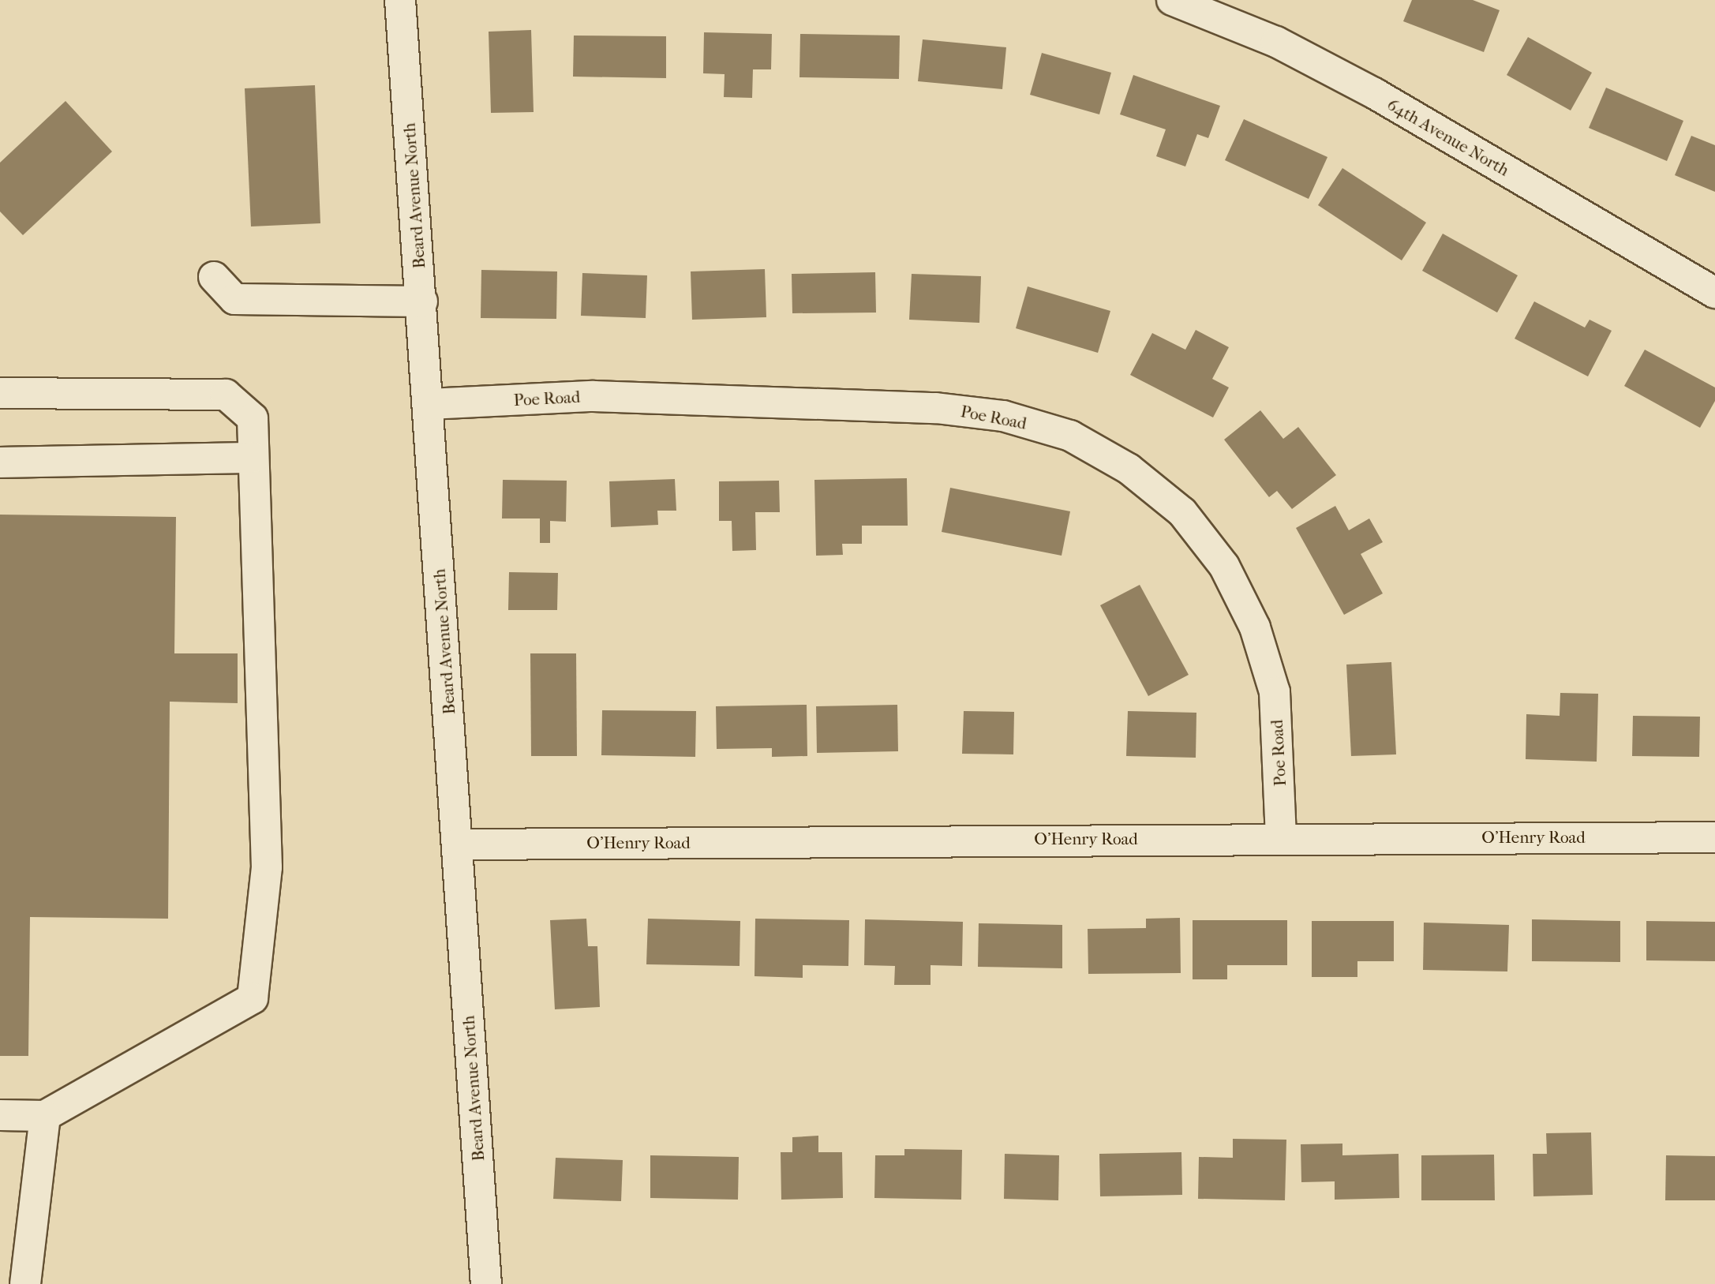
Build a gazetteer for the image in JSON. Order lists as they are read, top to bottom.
{
  "streets": {
    "street": [
      "64th Avenue North",
      "Beard Avenue North",
      "Poe Road",
      "O'Henry Road"
    ]
  },
  "crossings": [
    ["Beard Avenue North", "Poe Road"],
    ["Beard Avenue North", "O'Henry Road"],
    ["Poe Road", "O'Henry Road"]
  ]
}
